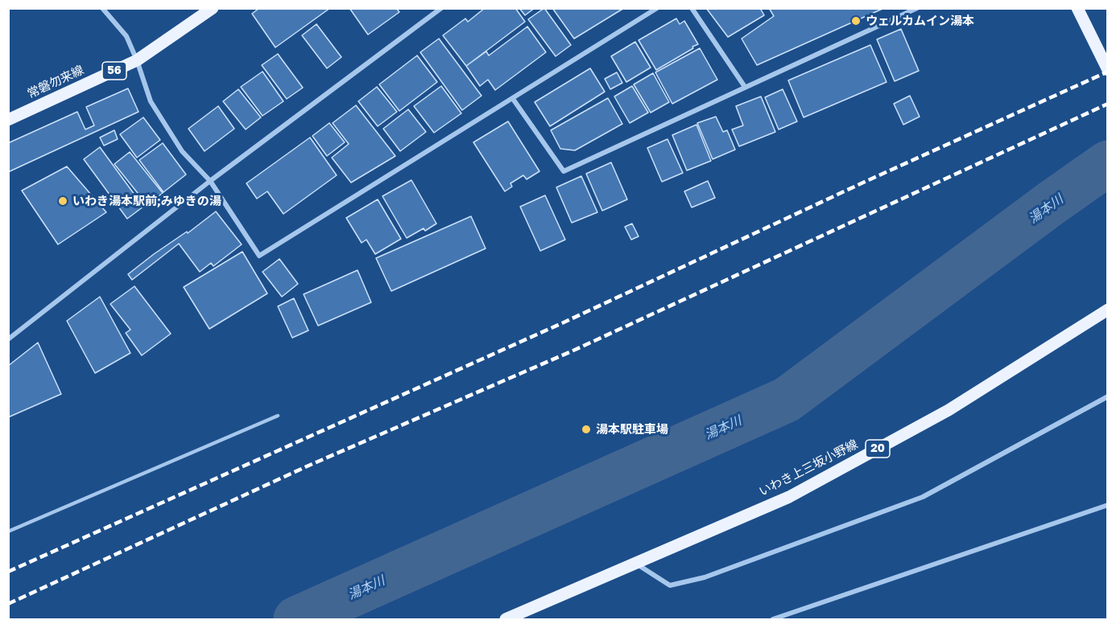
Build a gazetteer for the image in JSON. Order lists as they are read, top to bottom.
{
  "streets": {
    "main road": [
      "56",
      "常磐勿来線",
      "20",
      "いわき上三坂小野線"
    ]
  },
  "water": ["湯本川"],
  "places": ["ウェルカムイン湯本", "いわき湯本駅前;みゆきの湯", "湯本駅駐車場"]
}
